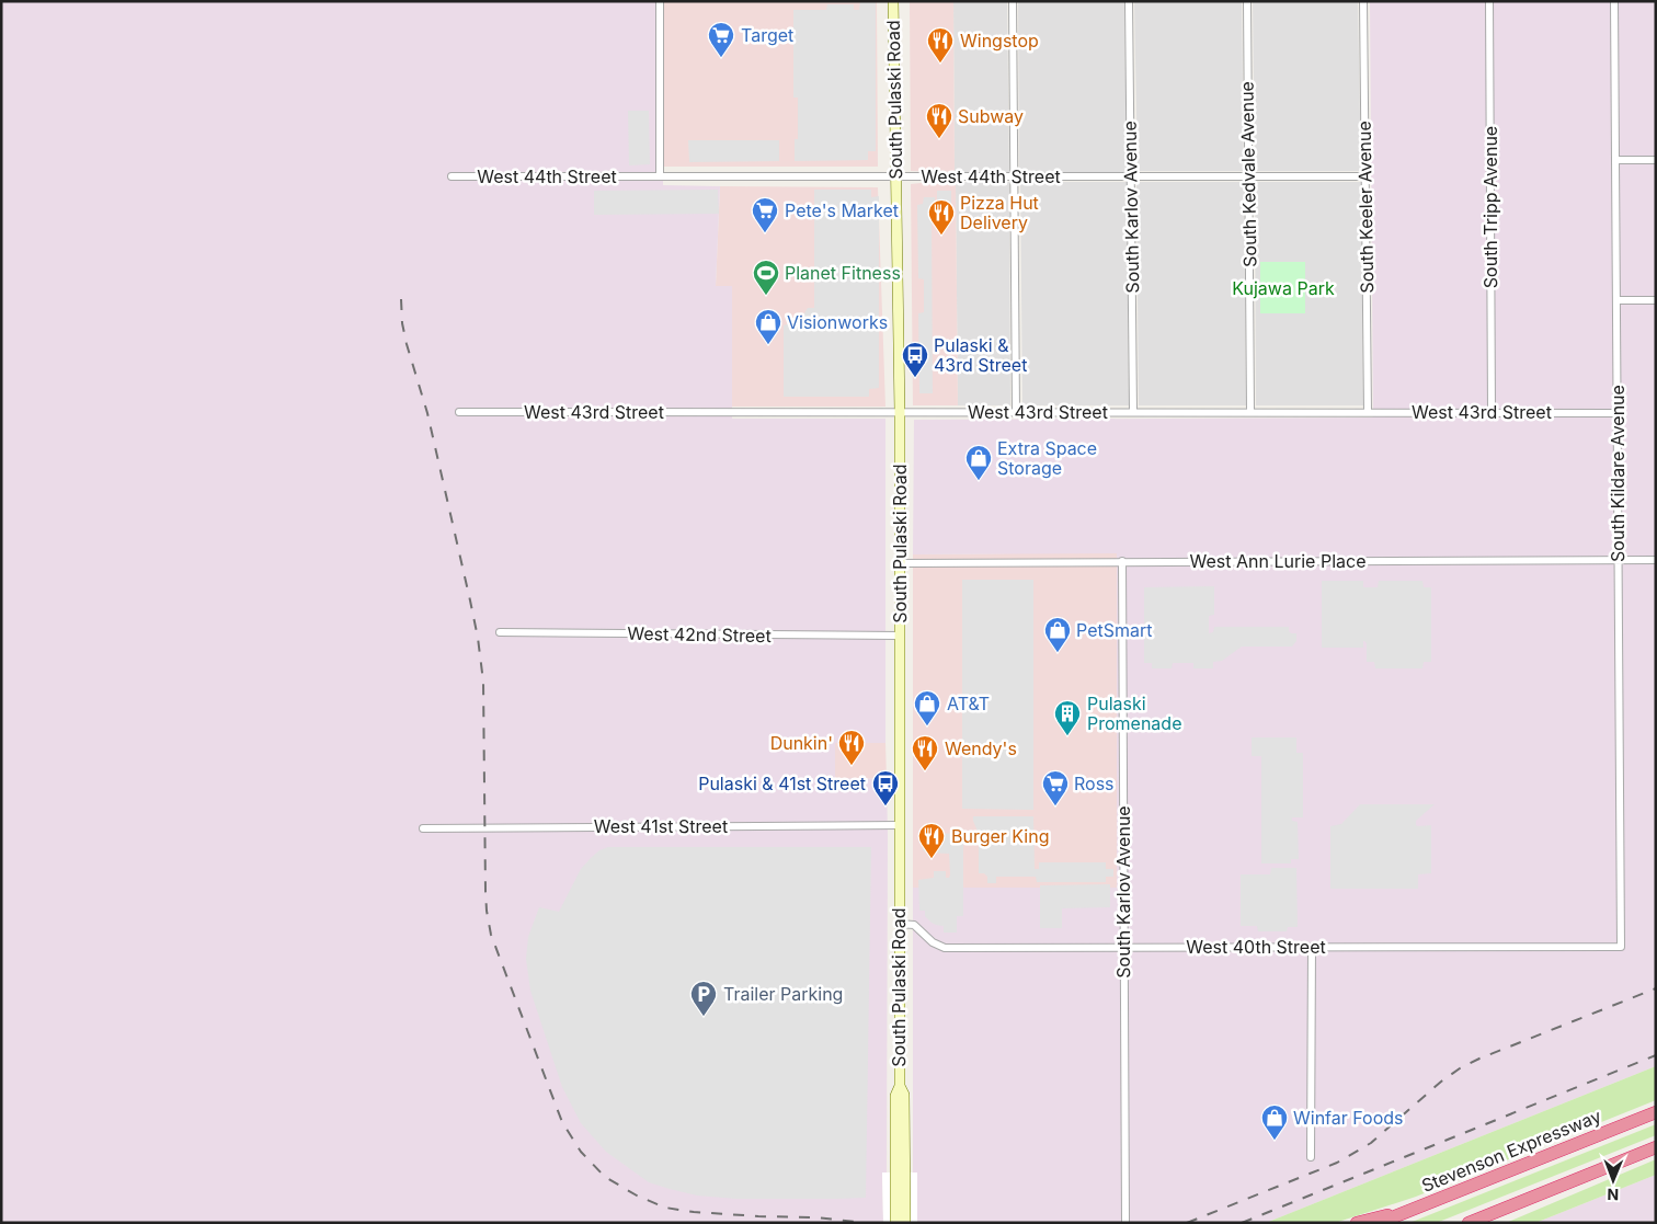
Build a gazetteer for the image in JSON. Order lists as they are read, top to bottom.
{
  "streets": {
    "highway": ["Stevenson Expressway"],
    "main road": ["South Pulaski Road"],
    "street": [
      "South Kedvale Avenue",
      "West 44th Street",
      "South Karlov Avenue",
      "South Keeler Avenue",
      "South Tripp Avenue",
      "West 43rd Street",
      "South Kildare Avenue",
      "West Ann Lurie Place",
      "West 42nd Street",
      "West 41st Street",
      "West 40th Street"
    ]
  },
  "crossings": [
    ["South Pulaski Road", "West 44th Street"],
    ["South Pulaski Road", "West 43rd Street"],
    ["South Pulaski Road", "West Ann Lurie Place"],
    ["South Pulaski Road", "West 42nd Street"],
    ["South Pulaski Road", "West 41st Street"],
    ["South Pulaski Road", "West 40th Street"],
    ["South Kedvale Avenue", "West 44th Street"],
    ["South Kedvale Avenue", "West 43rd Street"],
    ["West 44th Street", "South Karlov Avenue"],
    ["West 44th Street", "South Keeler Avenue"],
    ["South Karlov Avenue", "West 43rd Street"],
    ["South Karlov Avenue", "West Ann Lurie Place"],
    ["South Karlov Avenue", "West 40th Street"],
    ["South Keeler Avenue", "West 43rd Street"],
    ["South Tripp Avenue", "West 43rd Street"],
    ["West 43rd Street", "South Kildare Avenue"],
    ["South Kildare Avenue", "West Ann Lurie Place"],
    ["South Kildare Avenue", "West 40th Street"]
  ],
  "parks": ["Kujawa Park"],
  "places": {
    "supermarket": ["Target", "Pete's Market", "Ross"],
    "restaurant": [
      "Wingstop",
      "Subway",
      "Pizza Hut Delivery",
      "Dunkin'",
      "Wendy's",
      "Burger King"
    ],
    "sports": ["Planet Fitness"],
    "shop": [
      "Visionworks",
      "Extra Space Storage",
      "PetSmart",
      "AT&T",
      "Winfar Foods"
    ],
    "bus stop": ["Pulaski & 43rd Street", "Pulaski & 41st Street"],
    "building": ["Pulaski Promenade"],
    "parking": ["Trailer Parking"]
  },
  "north": "bottom"
}
